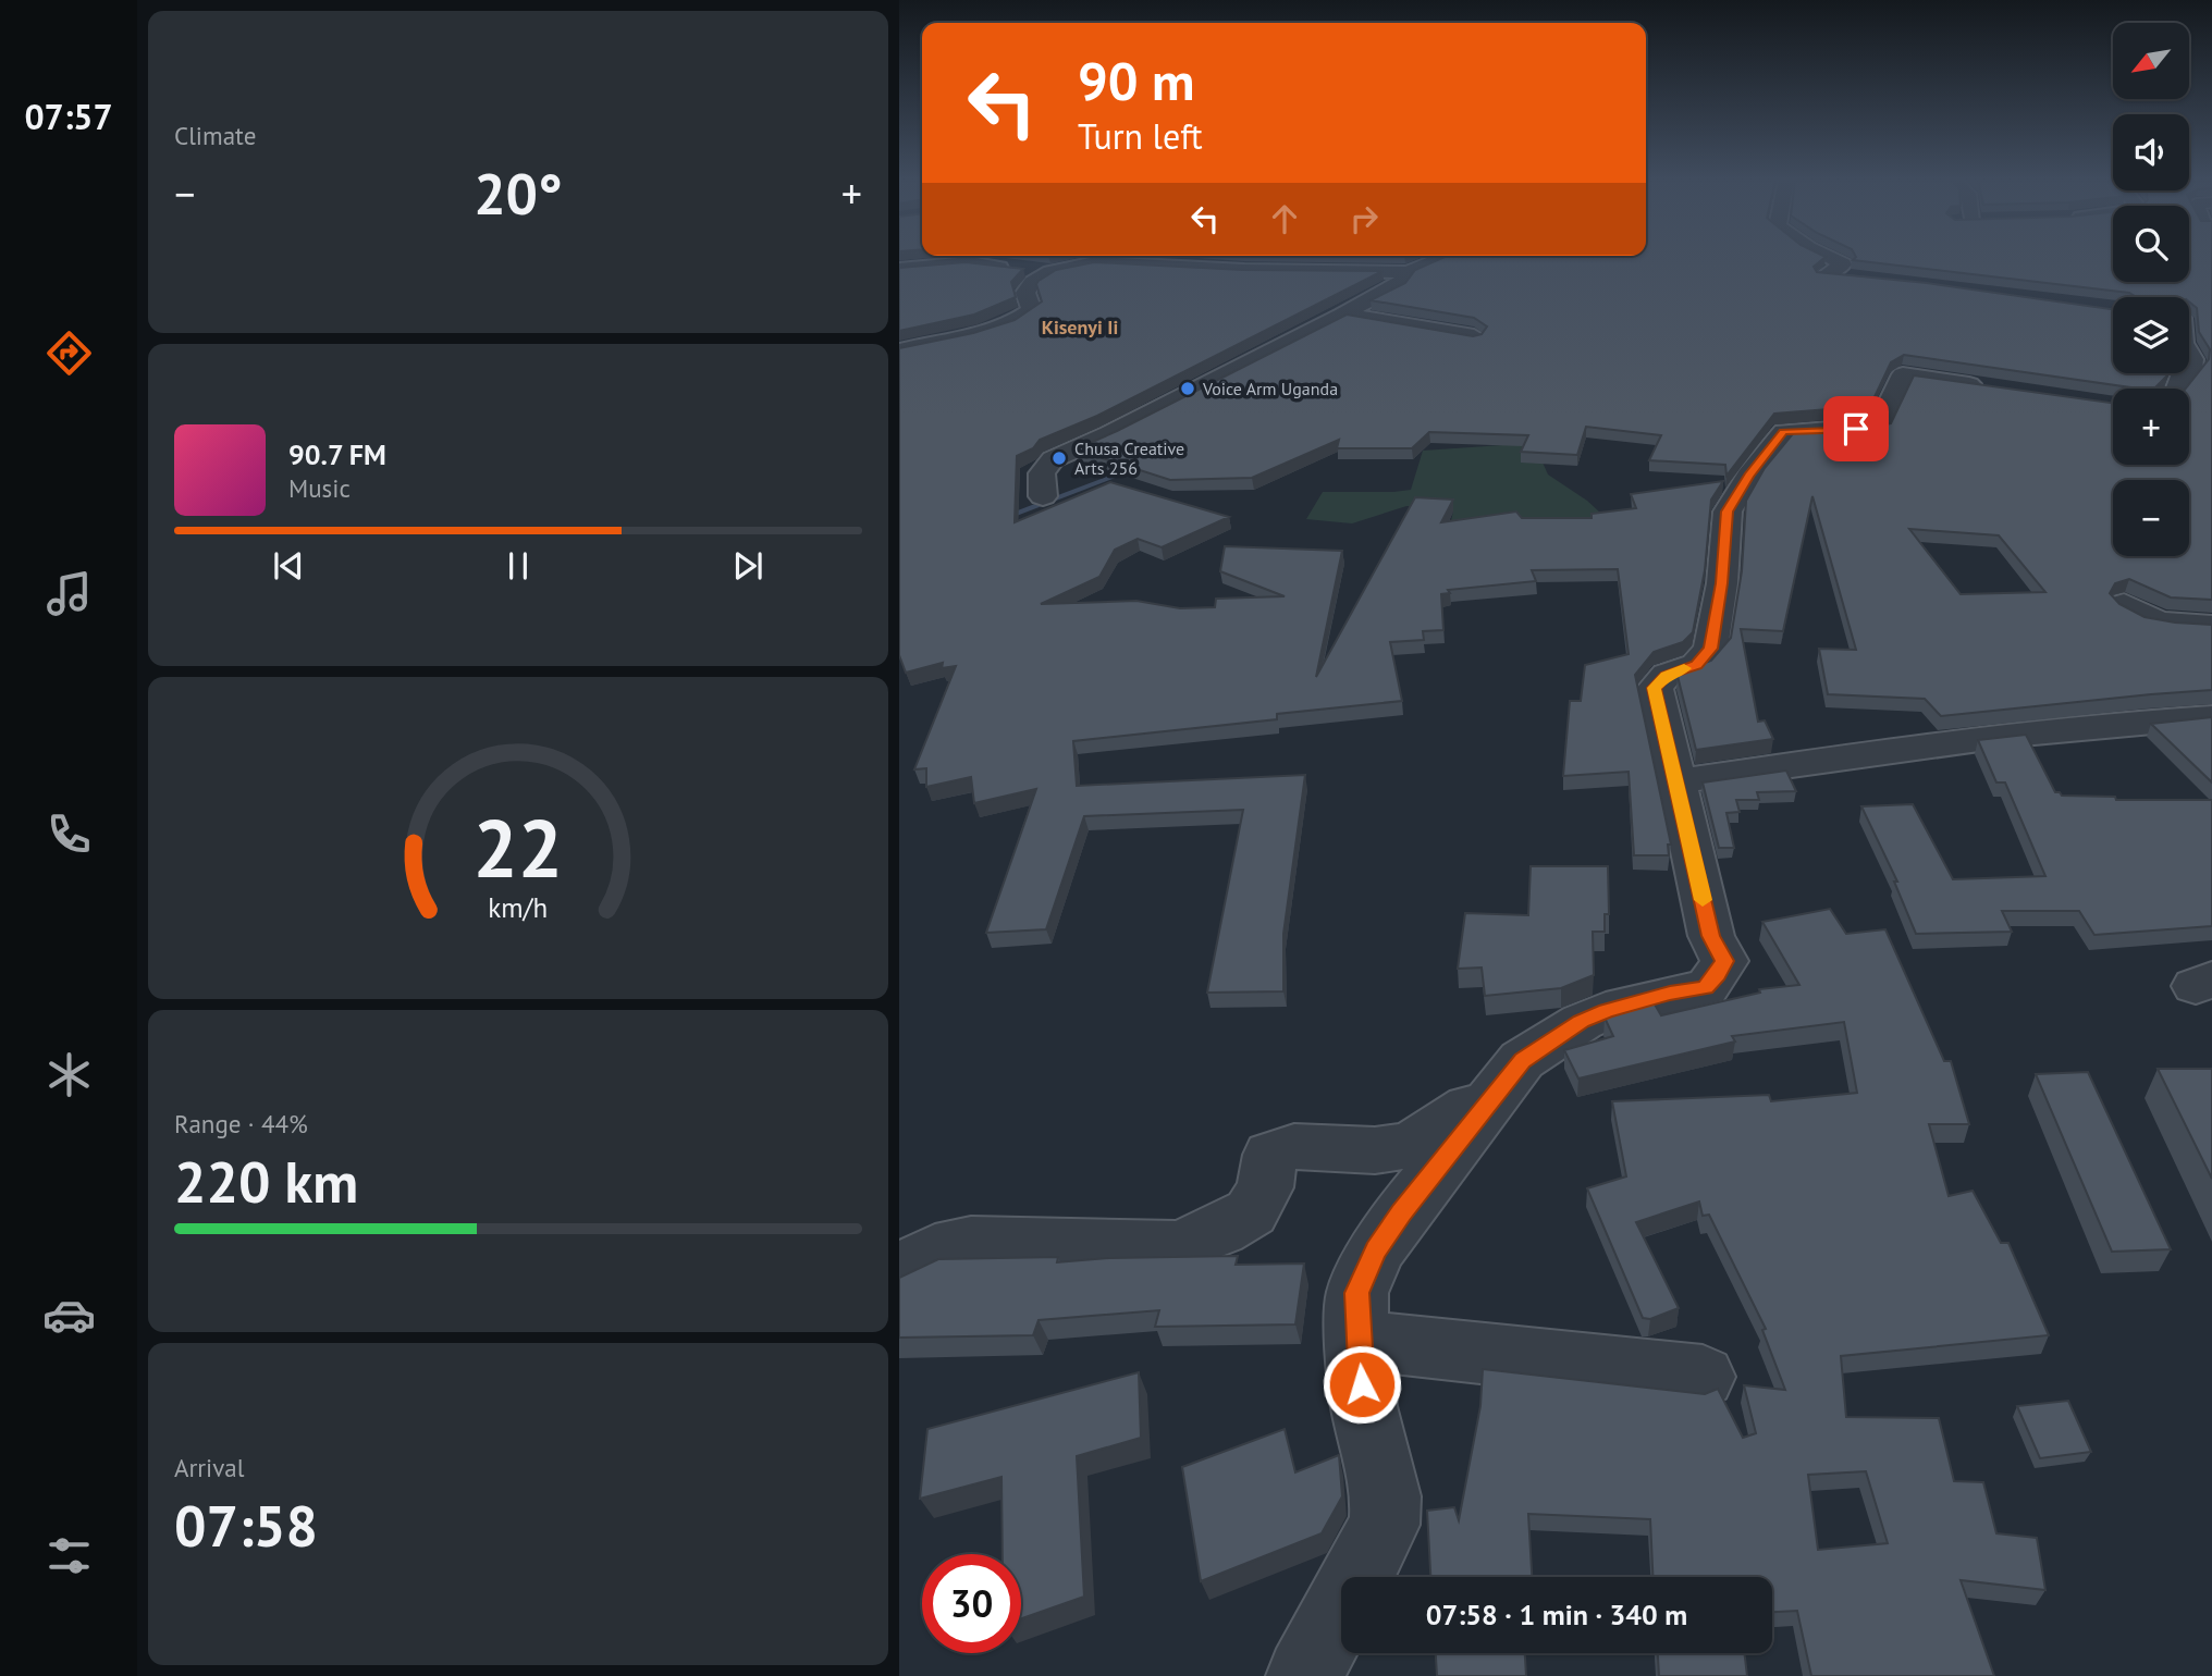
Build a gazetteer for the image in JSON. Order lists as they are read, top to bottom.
{
  "districts": ["Kisenyi Ii"],
  "places": ["Voice Arm Uganda", "Chusa Creative Arts 256"],
  "north": "bottom left",
  "page": {
    "tabs": "07:57",
    "tile": [
      "Climate",
      ["Range · 44%", "220 km"],
      ["Arrival", "07:58"]
    ],
    "map_buttons": ["+", "−"],
    "turn": ["90 m", "Turn left"],
    "heat": ["−", "20°", "+"],
    "song": ["90.7 FM", "Music"],
    "limit": "30",
    "trip": "07:58 · 1 min · 340 m",
    "gauge": ["22", "km/h"]
  }
}
